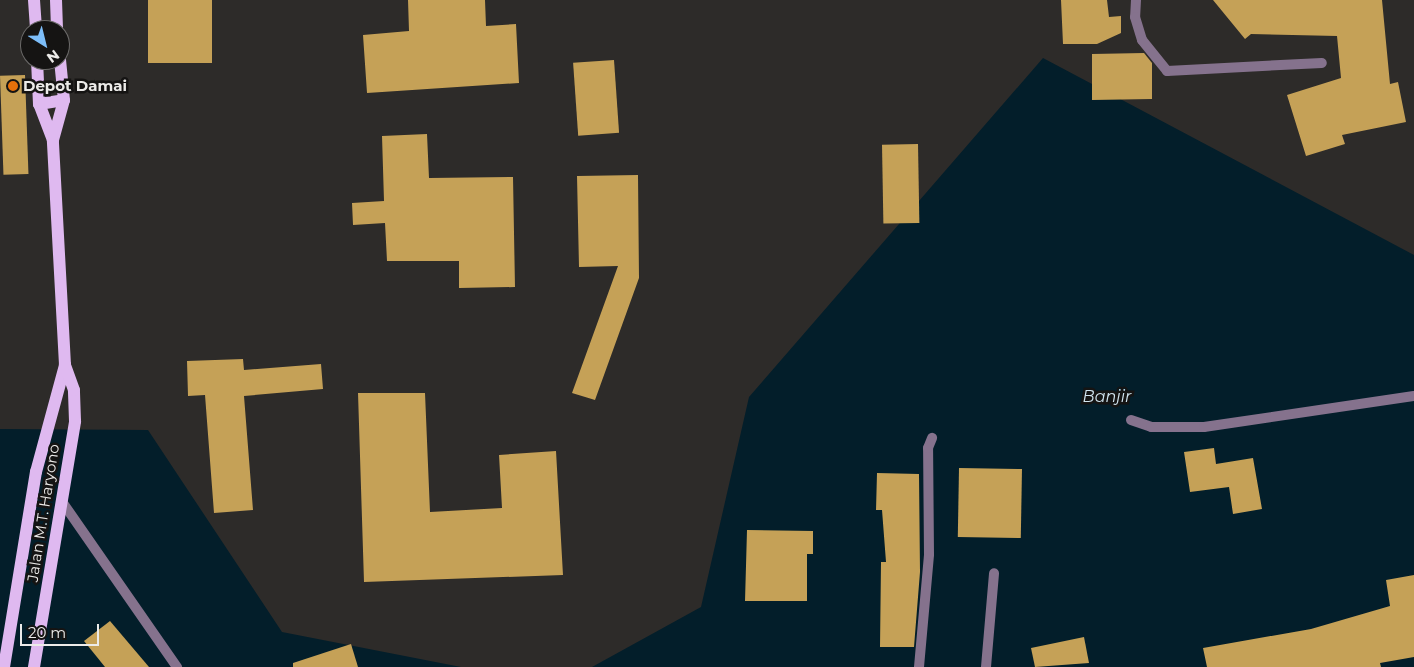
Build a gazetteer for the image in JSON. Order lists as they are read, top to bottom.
{
  "streets": {
    "main road": ["Jalan M.T. Haryono"]
  },
  "water": ["Banjir"],
  "places": ["Depot Damai"],
  "scale_bar": "20 m",
  "north": "bottom right"
}
